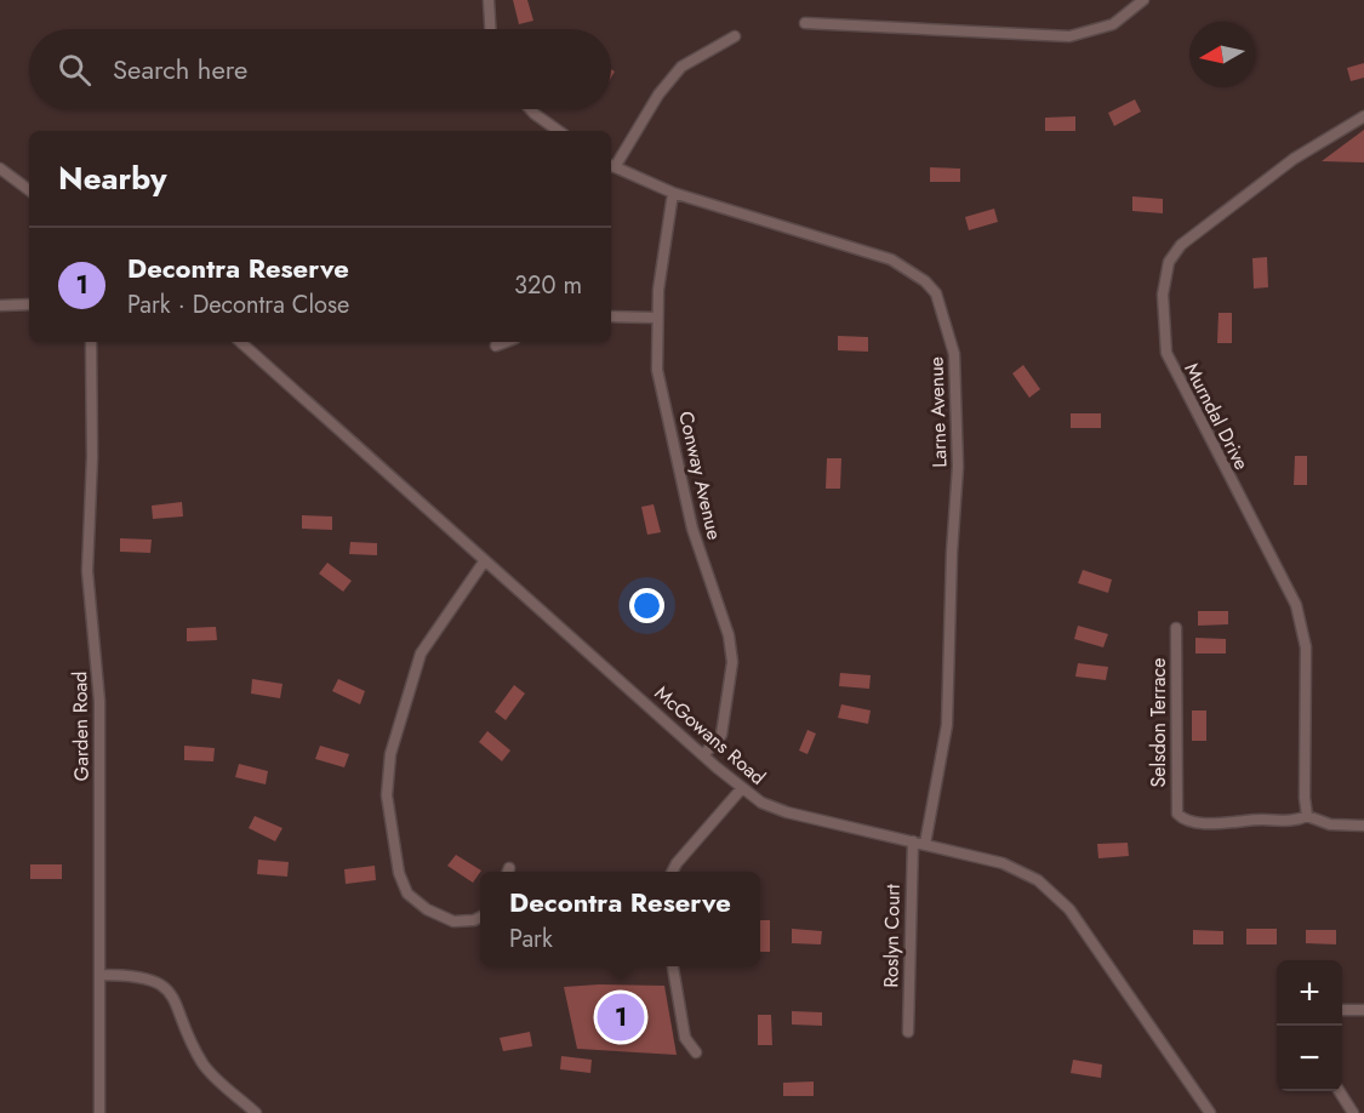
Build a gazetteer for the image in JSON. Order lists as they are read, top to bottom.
{
  "streets": {
    "street": [
      "Larne Avenue",
      "Murndal Drive",
      "Conway Avenue",
      "Selsdon Terrace",
      "Garden Road",
      "McGowans Road",
      "Roslyn Court"
    ]
  },
  "crossings": [
    ["Larne Avenue", "Conway Avenue"],
    ["Larne Avenue", "McGowans Road"],
    ["Larne Avenue", "Roslyn Court"],
    ["Murndal Drive", "Selsdon Terrace"],
    ["Conway Avenue", "McGowans Road"],
    ["McGowans Road", "Roslyn Court"]
  ],
  "north": "left",
  "page": {
    "search": "Search here",
    "heading": "Nearby",
    "list": [
      {
        "mark": "1",
        "name": "Decontra Reserve",
        "note": "Park · Decontra Close",
        "value": "320 m"
      }
    ],
    "popup": ["Decontra Reserve", "Park"],
    "map_buttons": ["+", "−"],
    "pins": "1"
  }
}
